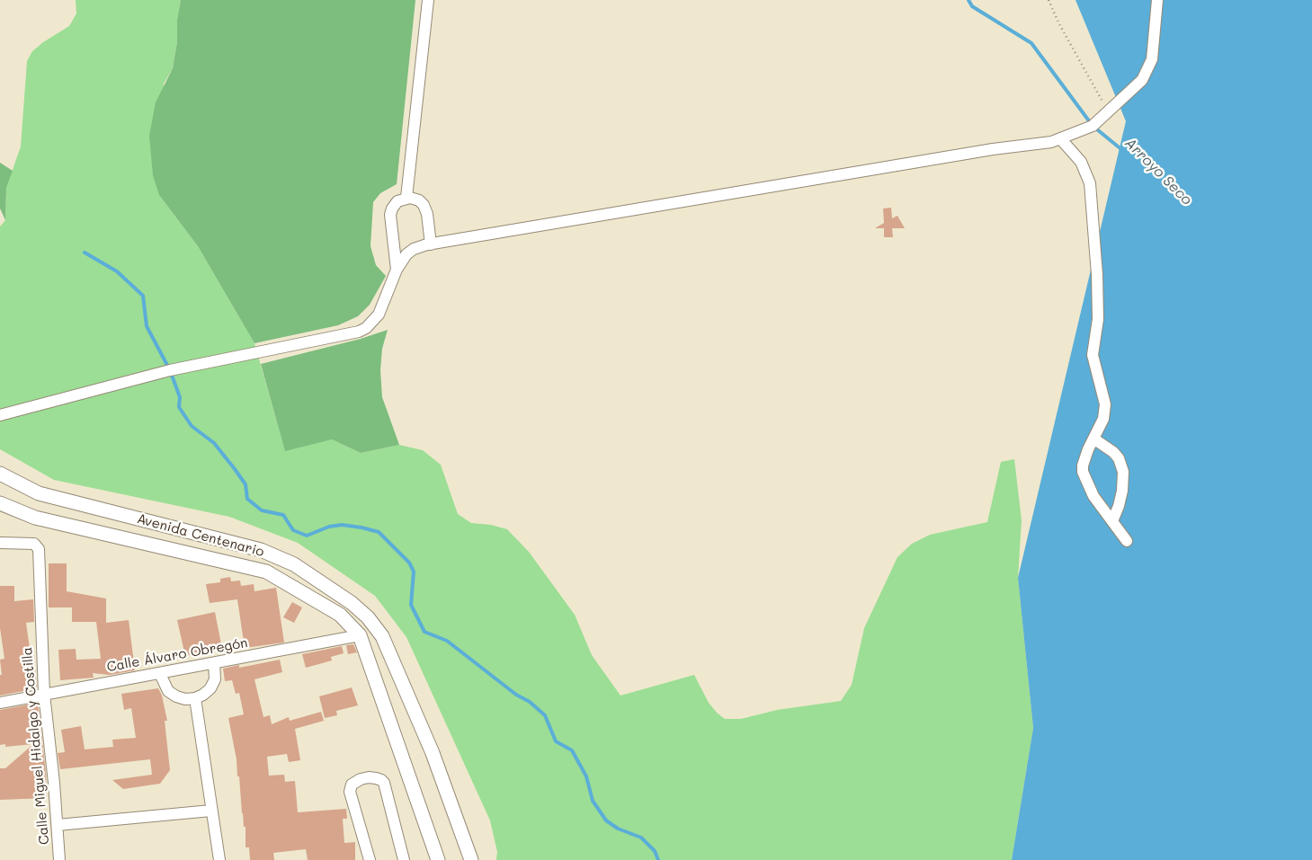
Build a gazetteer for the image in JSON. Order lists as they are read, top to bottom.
{
  "streets": {
    "main road": ["Avenida Centenario"],
    "street": ["Calle Álvaro Obregón", "Calle Miguel Hidalgo y Costilla"]
  },
  "crossings": [
    ["Avenida Centenario", "Calle Álvaro Obregón"],
    ["Calle Álvaro Obregón", "Calle Miguel Hidalgo y Costilla"]
  ],
  "water": ["Arroyo Seco"]
}
